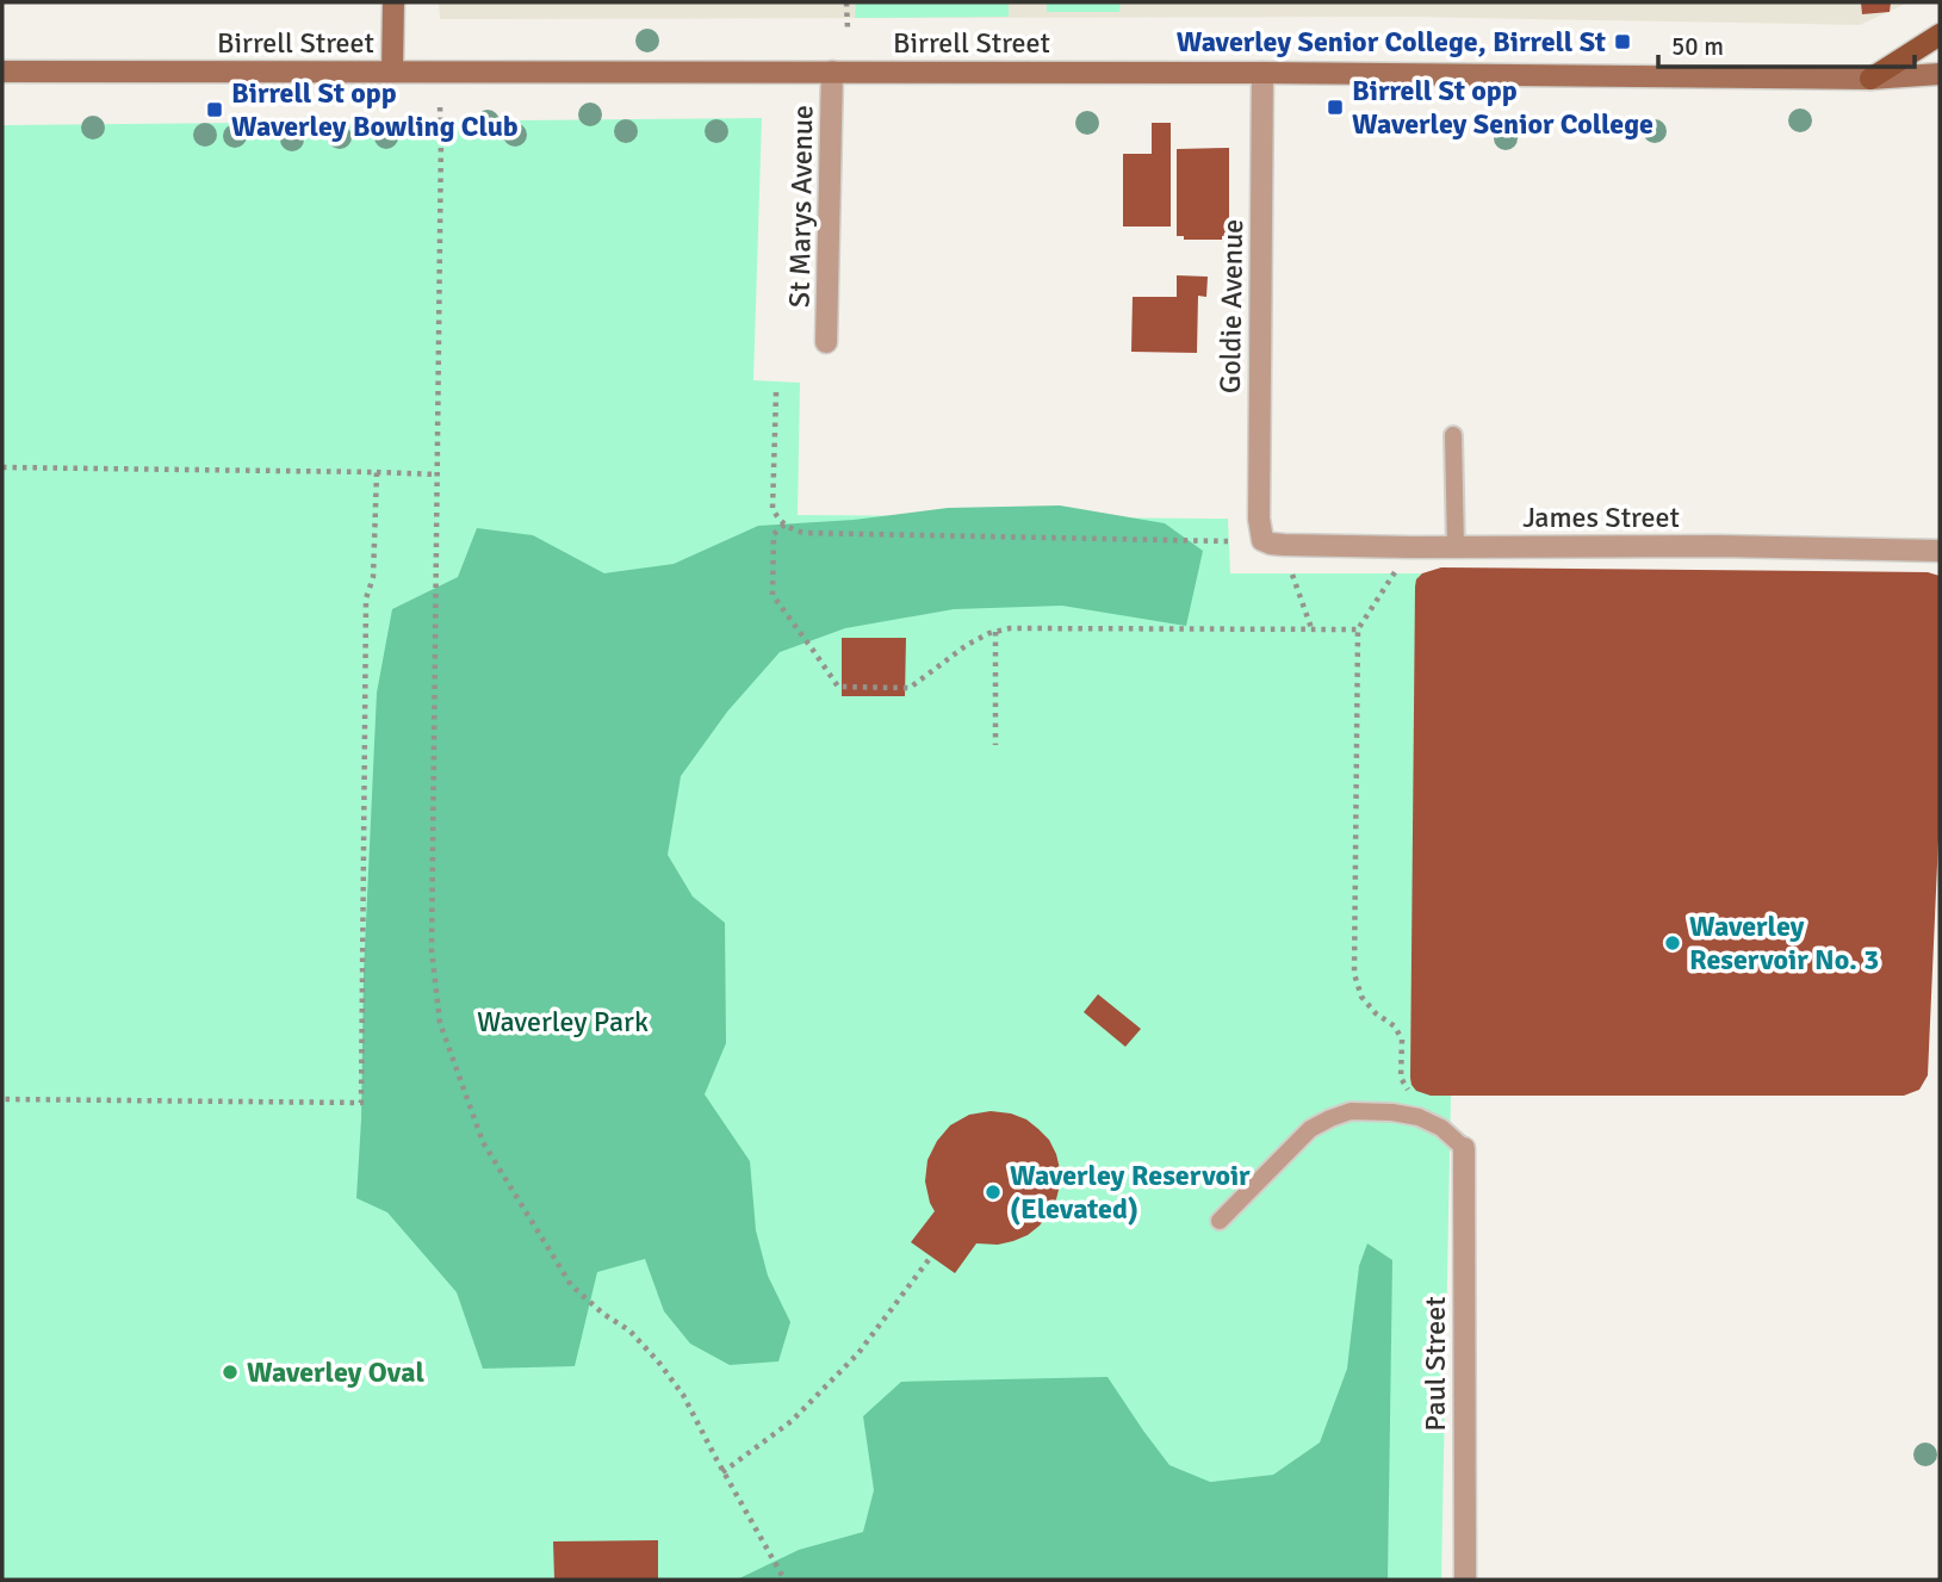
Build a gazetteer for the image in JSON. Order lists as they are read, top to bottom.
{
  "streets": {
    "main road": ["Birrell Street"],
    "street": [
      "St Marys Avenue",
      "Goldie Avenue",
      "James Street",
      "Paul Street"
    ]
  },
  "crossings": [
    ["Birrell Street", "St Marys Avenue"],
    ["Birrell Street", "Goldie Avenue"],
    ["Goldie Avenue", "James Street"]
  ],
  "parks": ["Waverley Park"],
  "places": {
    "transit": ["Waverley Senior College, Birrell St", "Birrell St opp Waverley Senior College", "Birrell St opp Waverley Bowling Club"],
    "other": ["Waverley Reservoir No. 3", "Waverley Reservoir (Elevated)", "Waverley Oval"]
  },
  "scale_bar": "50 m"
}
